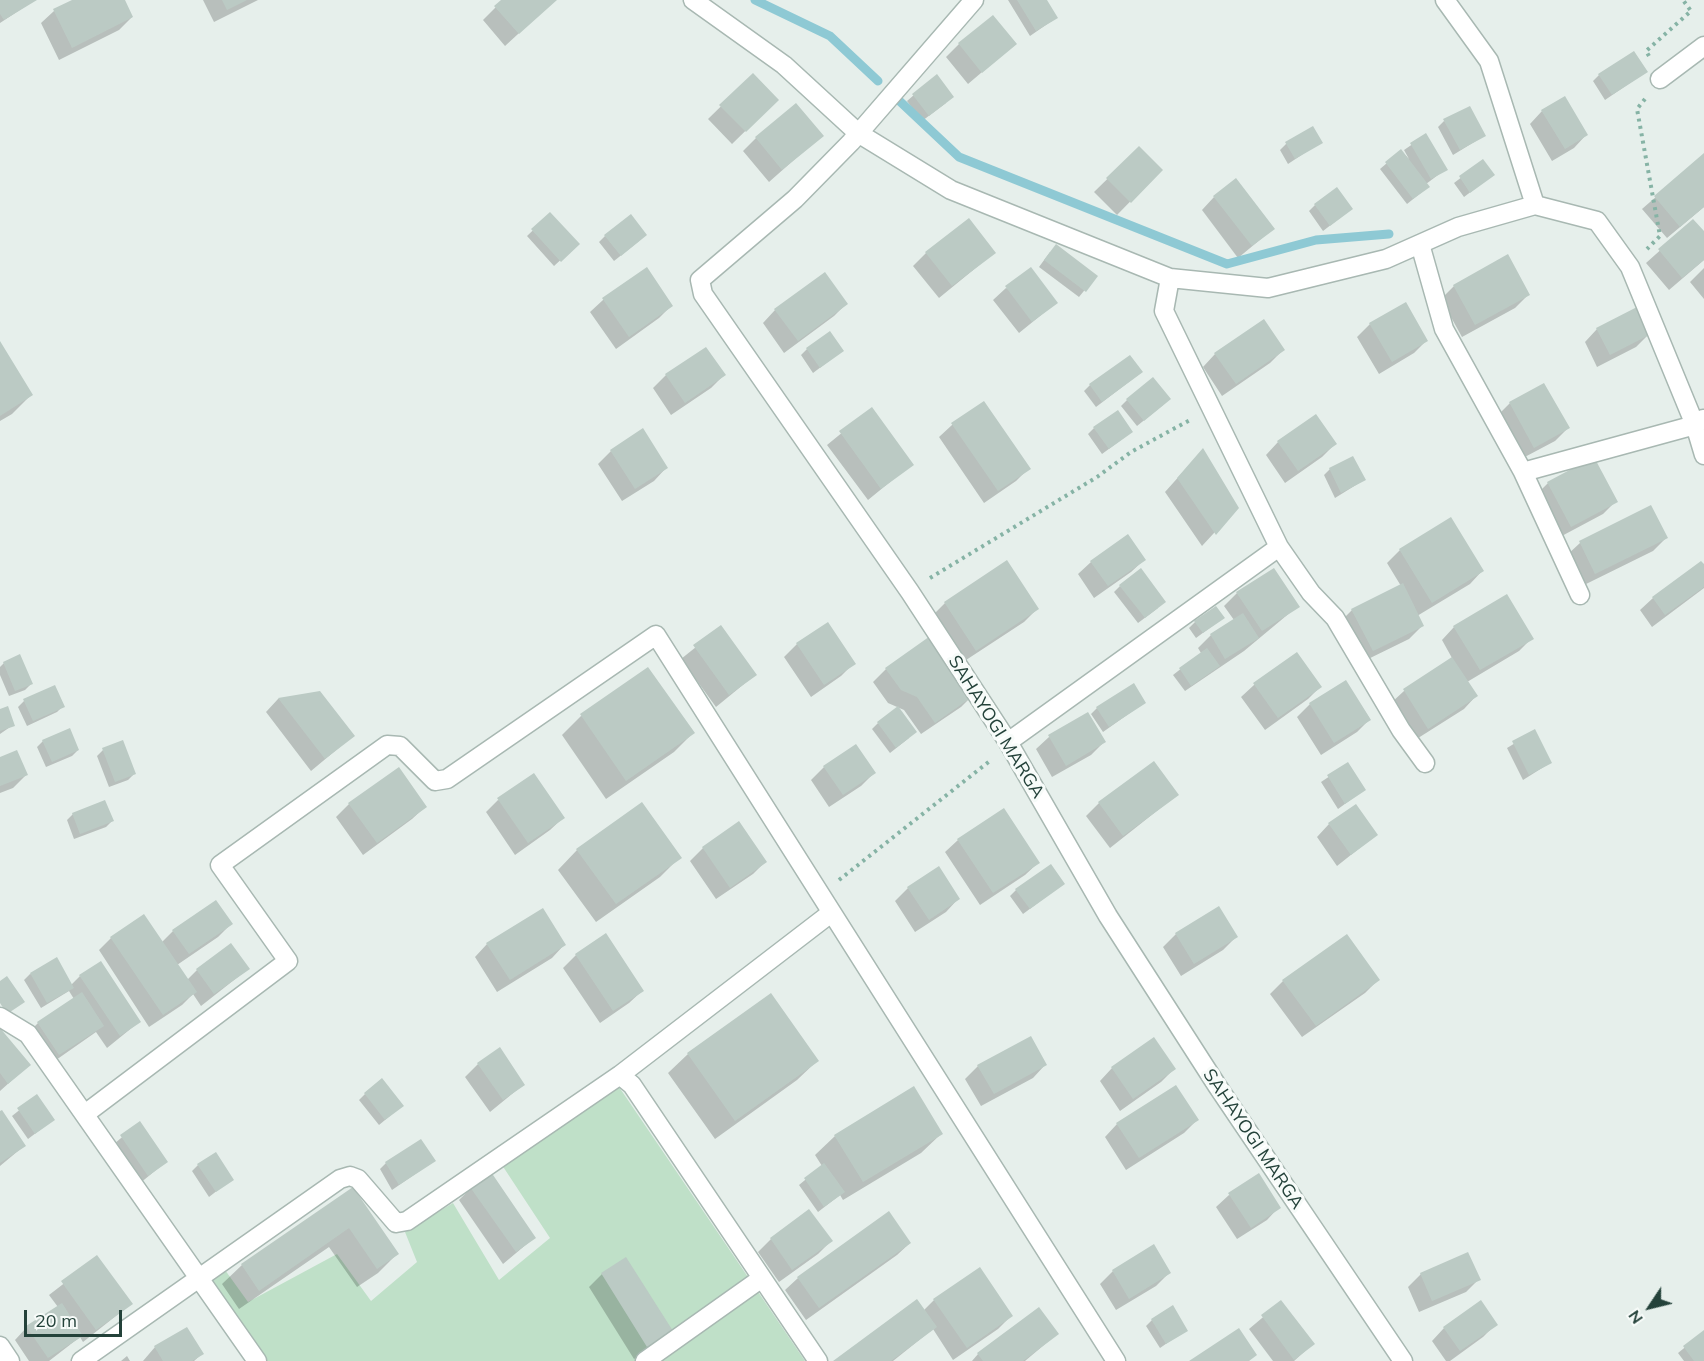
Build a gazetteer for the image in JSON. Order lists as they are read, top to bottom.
{
  "streets": {
    "street": ["SAHAYOGI MARGA"]
  },
  "scale_bar": "20 m",
  "north": "bottom left"
}
